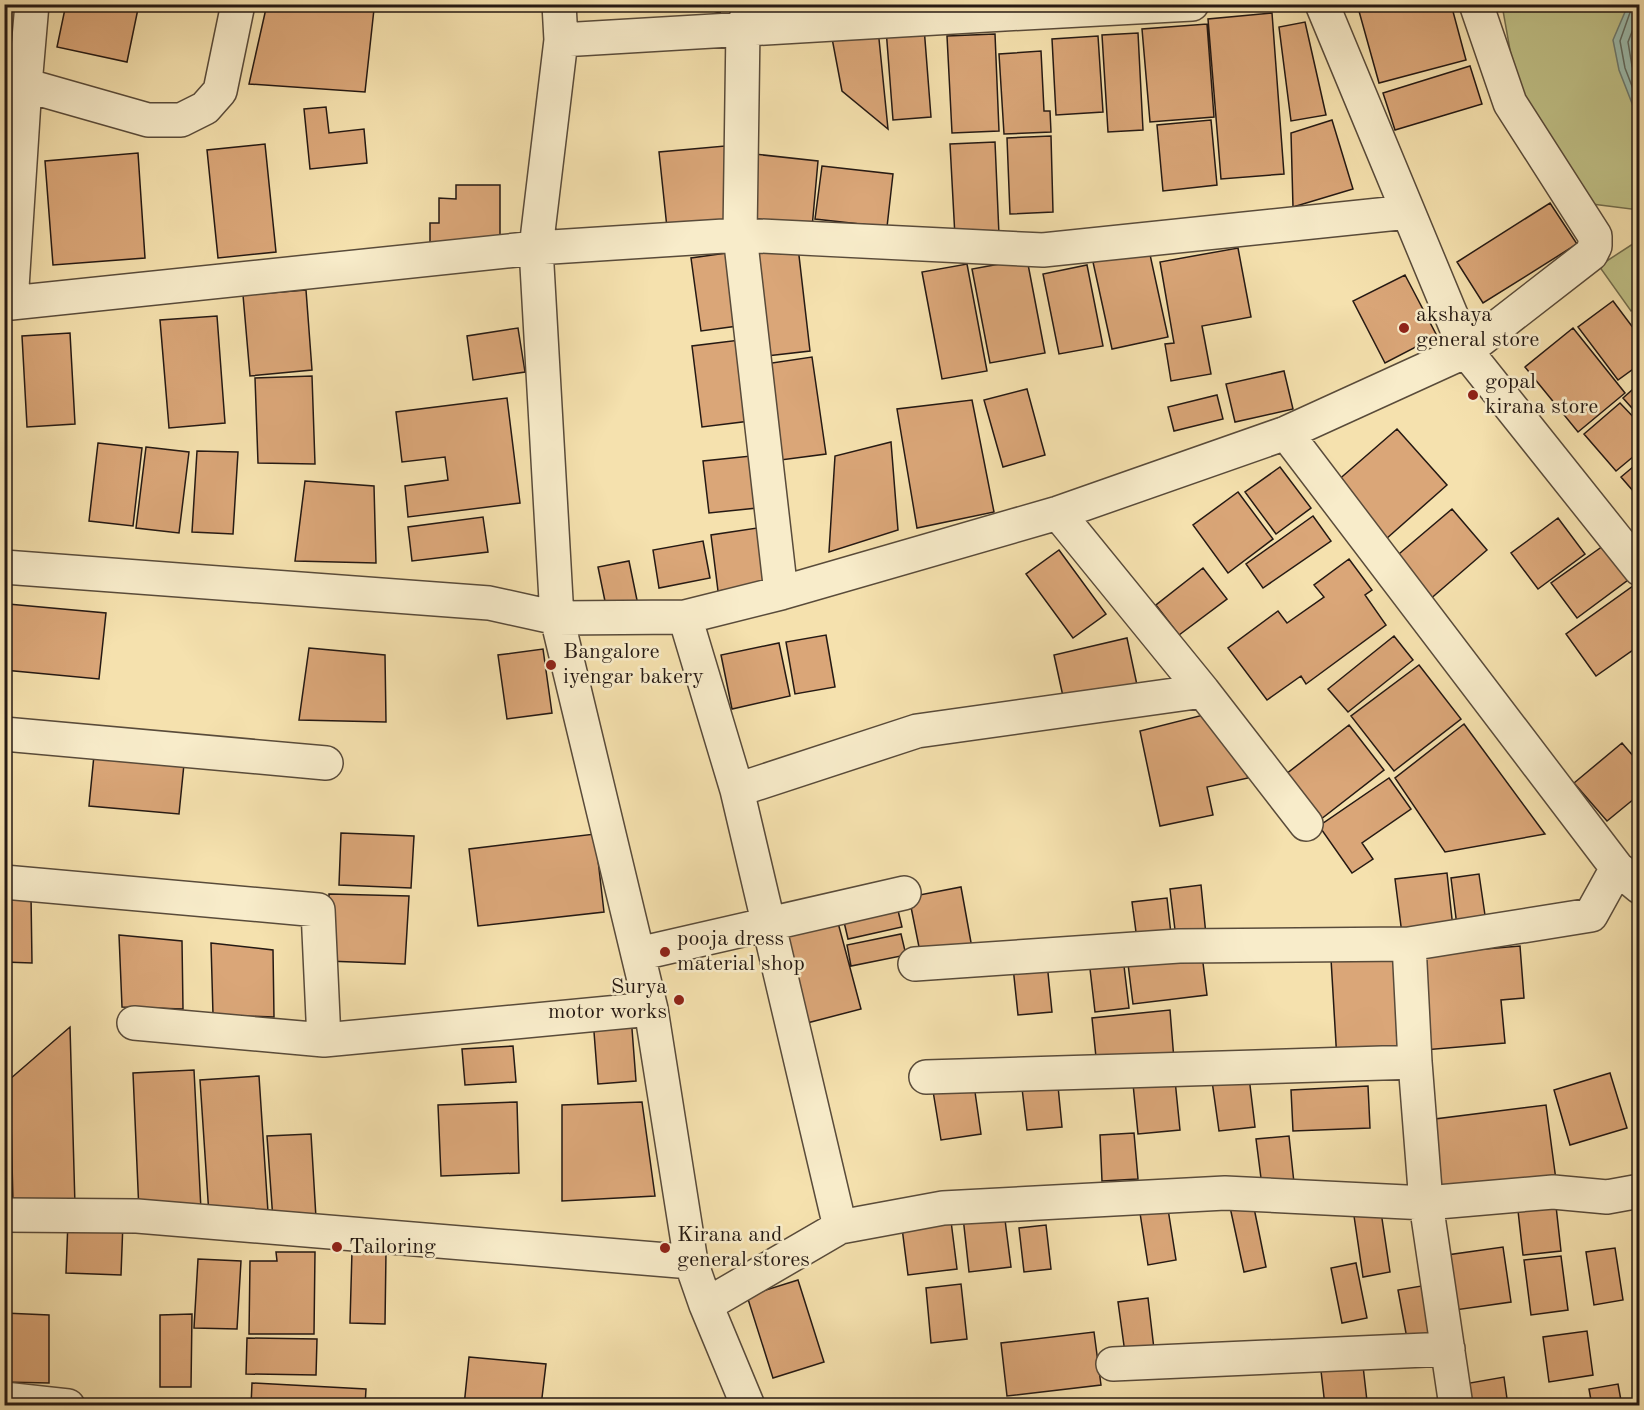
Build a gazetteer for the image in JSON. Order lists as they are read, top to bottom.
{
  "places": [
    "akshaya general store",
    "gopal kirana store",
    "Bangalore iyengar bakery",
    "pooja dress material shop",
    "Surya motor works",
    "Tailoring",
    "Kirana and general stores"
  ]
}
